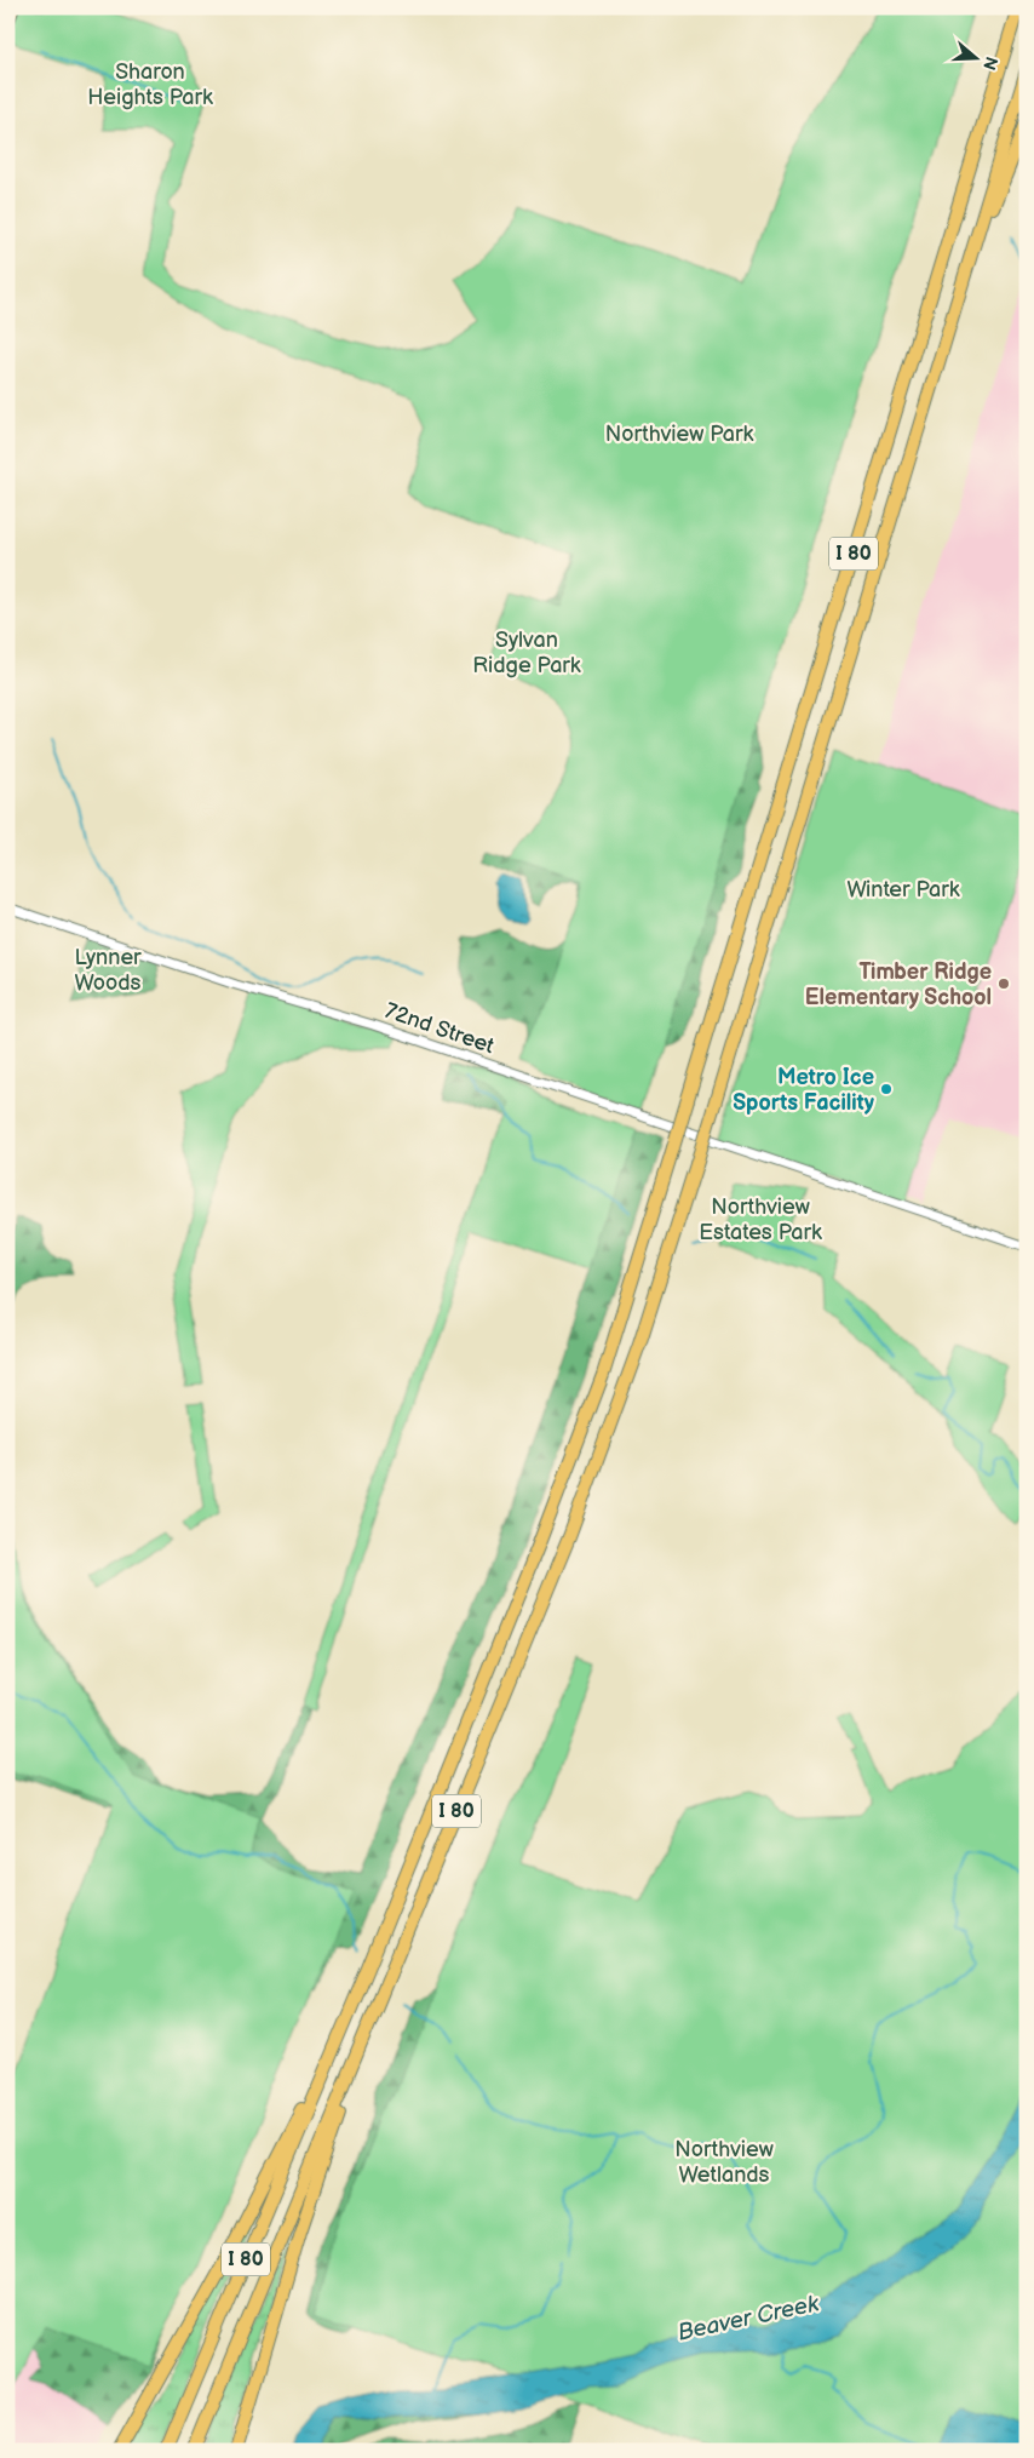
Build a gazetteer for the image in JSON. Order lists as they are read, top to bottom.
{
  "streets": {
    "highway": ["I 80"],
    "street": ["72nd Street"]
  },
  "water": ["Beaver Creek"],
  "parks": [
    "Sharon Heights Park",
    "Northview Park",
    "Sylvan Ridge Park",
    "Winter Park",
    "Lynner Woods",
    "Northview Estates Park",
    "Northview Wetlands"
  ],
  "places": ["Timber Ridge Elementary School", "Metro Ice Sports Facility"],
  "north": "right"
}
